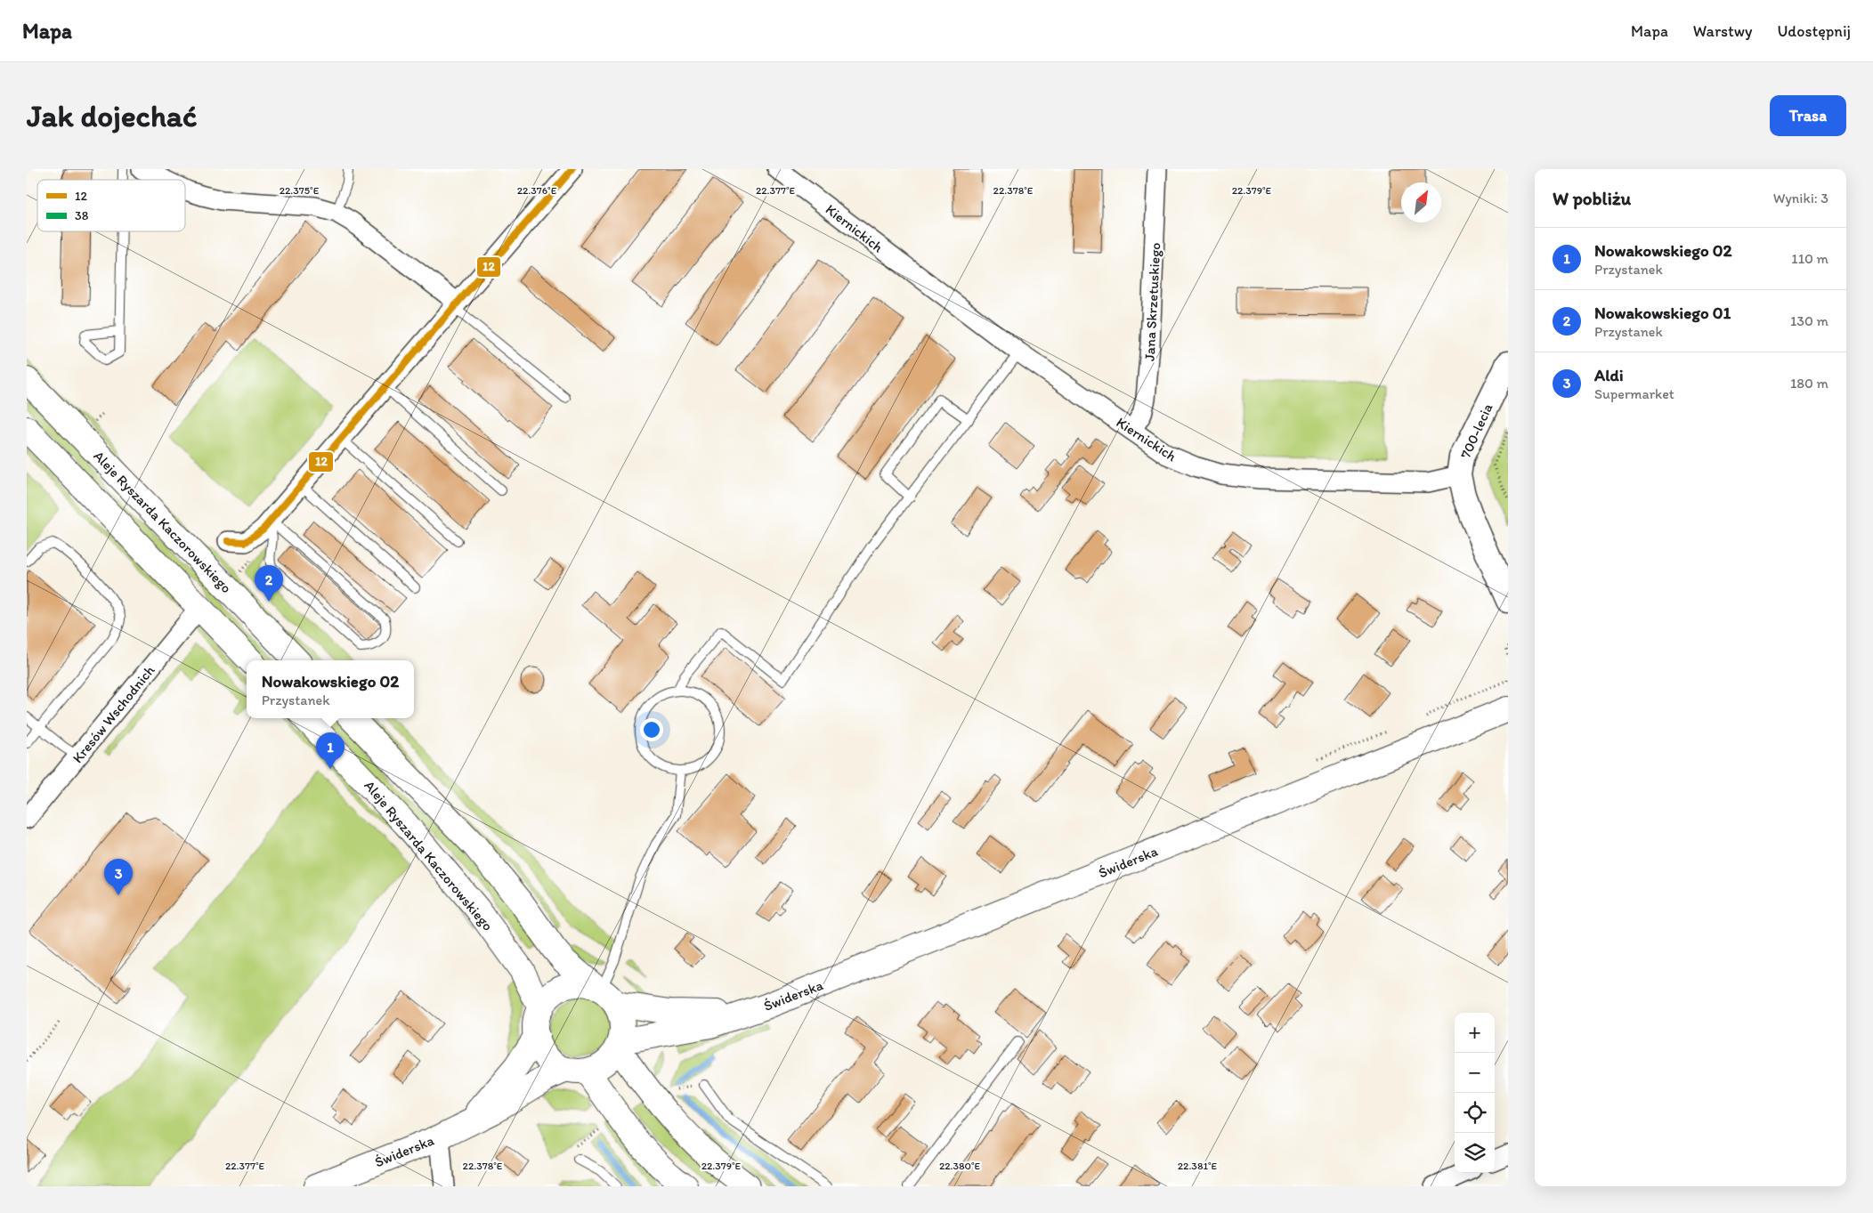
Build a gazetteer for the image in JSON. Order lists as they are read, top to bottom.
{
  "streets": {
    "main road": ["Aleje Ryszarda Kaczorowskiego", "Świderska"],
    "street": [
      "Kiernickich",
      "Jana Skrzetuskiego",
      "700-lecia",
      "Kresów Wschodnich"
    ]
  },
  "crossings": [
    ["Kiernickich", "Jana Skrzetuskiego"],
    ["Kiernickich", "700-lecia"],
    ["Aleje Ryszarda Kaczorowskiego", "Świderska"]
  ],
  "lines": ["transit line 12"],
  "legend": ["12", "38"],
  "north": "top right",
  "page": {
    "header": "Mapa",
    "nav": ["Mapa", "Warstwy", "Udostępnij"],
    "buttons": "Trasa",
    "title": "Jak dojechać",
    "heading": ["W pobliżu", "Wyniki: 3"],
    "list": [
      {
        "mark": "1",
        "name": "Nowakowskiego 02",
        "note": "Przystanek",
        "value": "110 m"
      },
      {
        "mark": "2",
        "name": "Nowakowskiego 01",
        "note": "Przystanek",
        "value": "130 m"
      },
      {
        "mark": "3",
        "name": "Aldi",
        "note": "Supermarket",
        "value": "180 m"
      }
    ],
    "pins": ["2", "1", "3"],
    "popup": ["Nowakowskiego 02", "Przystanek"],
    "map_buttons": ["+", "−"]
  },
  "coordinates": [
    "22.376°E",
    "22.377°E",
    "22.378°E",
    "22.379°E",
    "22.375°E",
    "22.380°E",
    "22.381°E"
  ]
}
